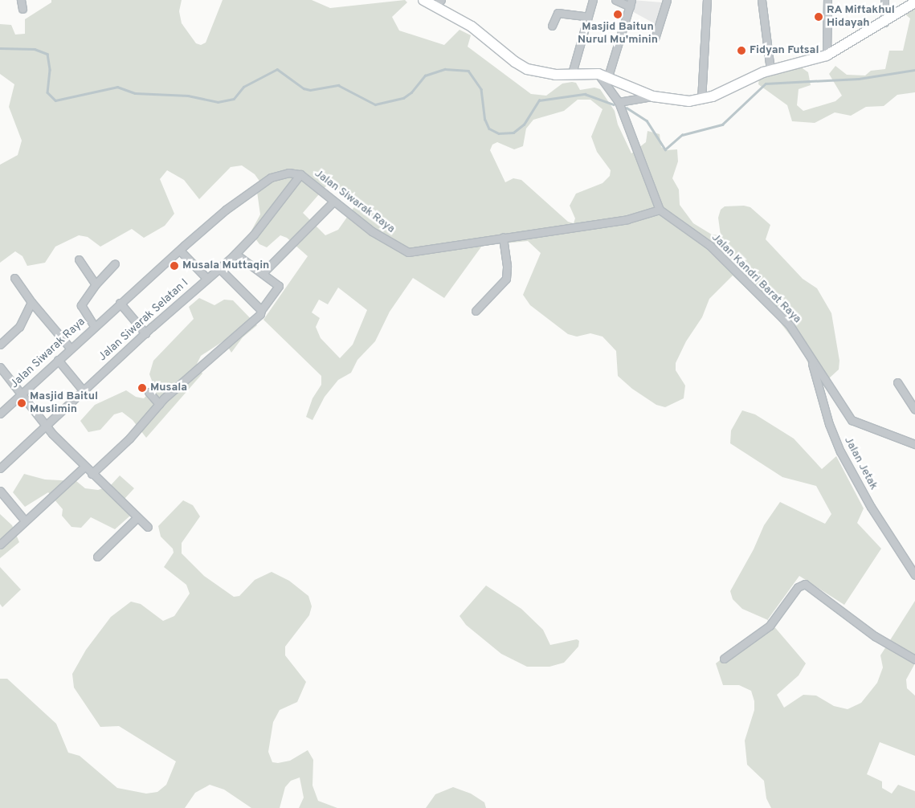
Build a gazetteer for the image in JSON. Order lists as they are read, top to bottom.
{
  "streets": {
    "street": [
      "Jalan Siwarak Raya",
      "Jalan Kandri Barat Raya",
      "Jalan Siwarak Selatan I",
      "Jalan Jetak"
    ]
  },
  "crossings": [
    ["Jalan Siwarak Raya", "Jalan Kandri Barat Raya"],
    ["Jalan Siwarak Raya", "Jalan Siwarak Selatan I"],
    ["Jalan Kandri Barat Raya", "Jalan Jetak"]
  ],
  "places": [
    "Masjid Baitun Nurul Mu'minin",
    "RA Miftakhul Hidayah",
    "Fidyan Futsal",
    "Musala Muttaqin",
    "Musala",
    "Masjid Baitul Muslimin"
  ]
}
